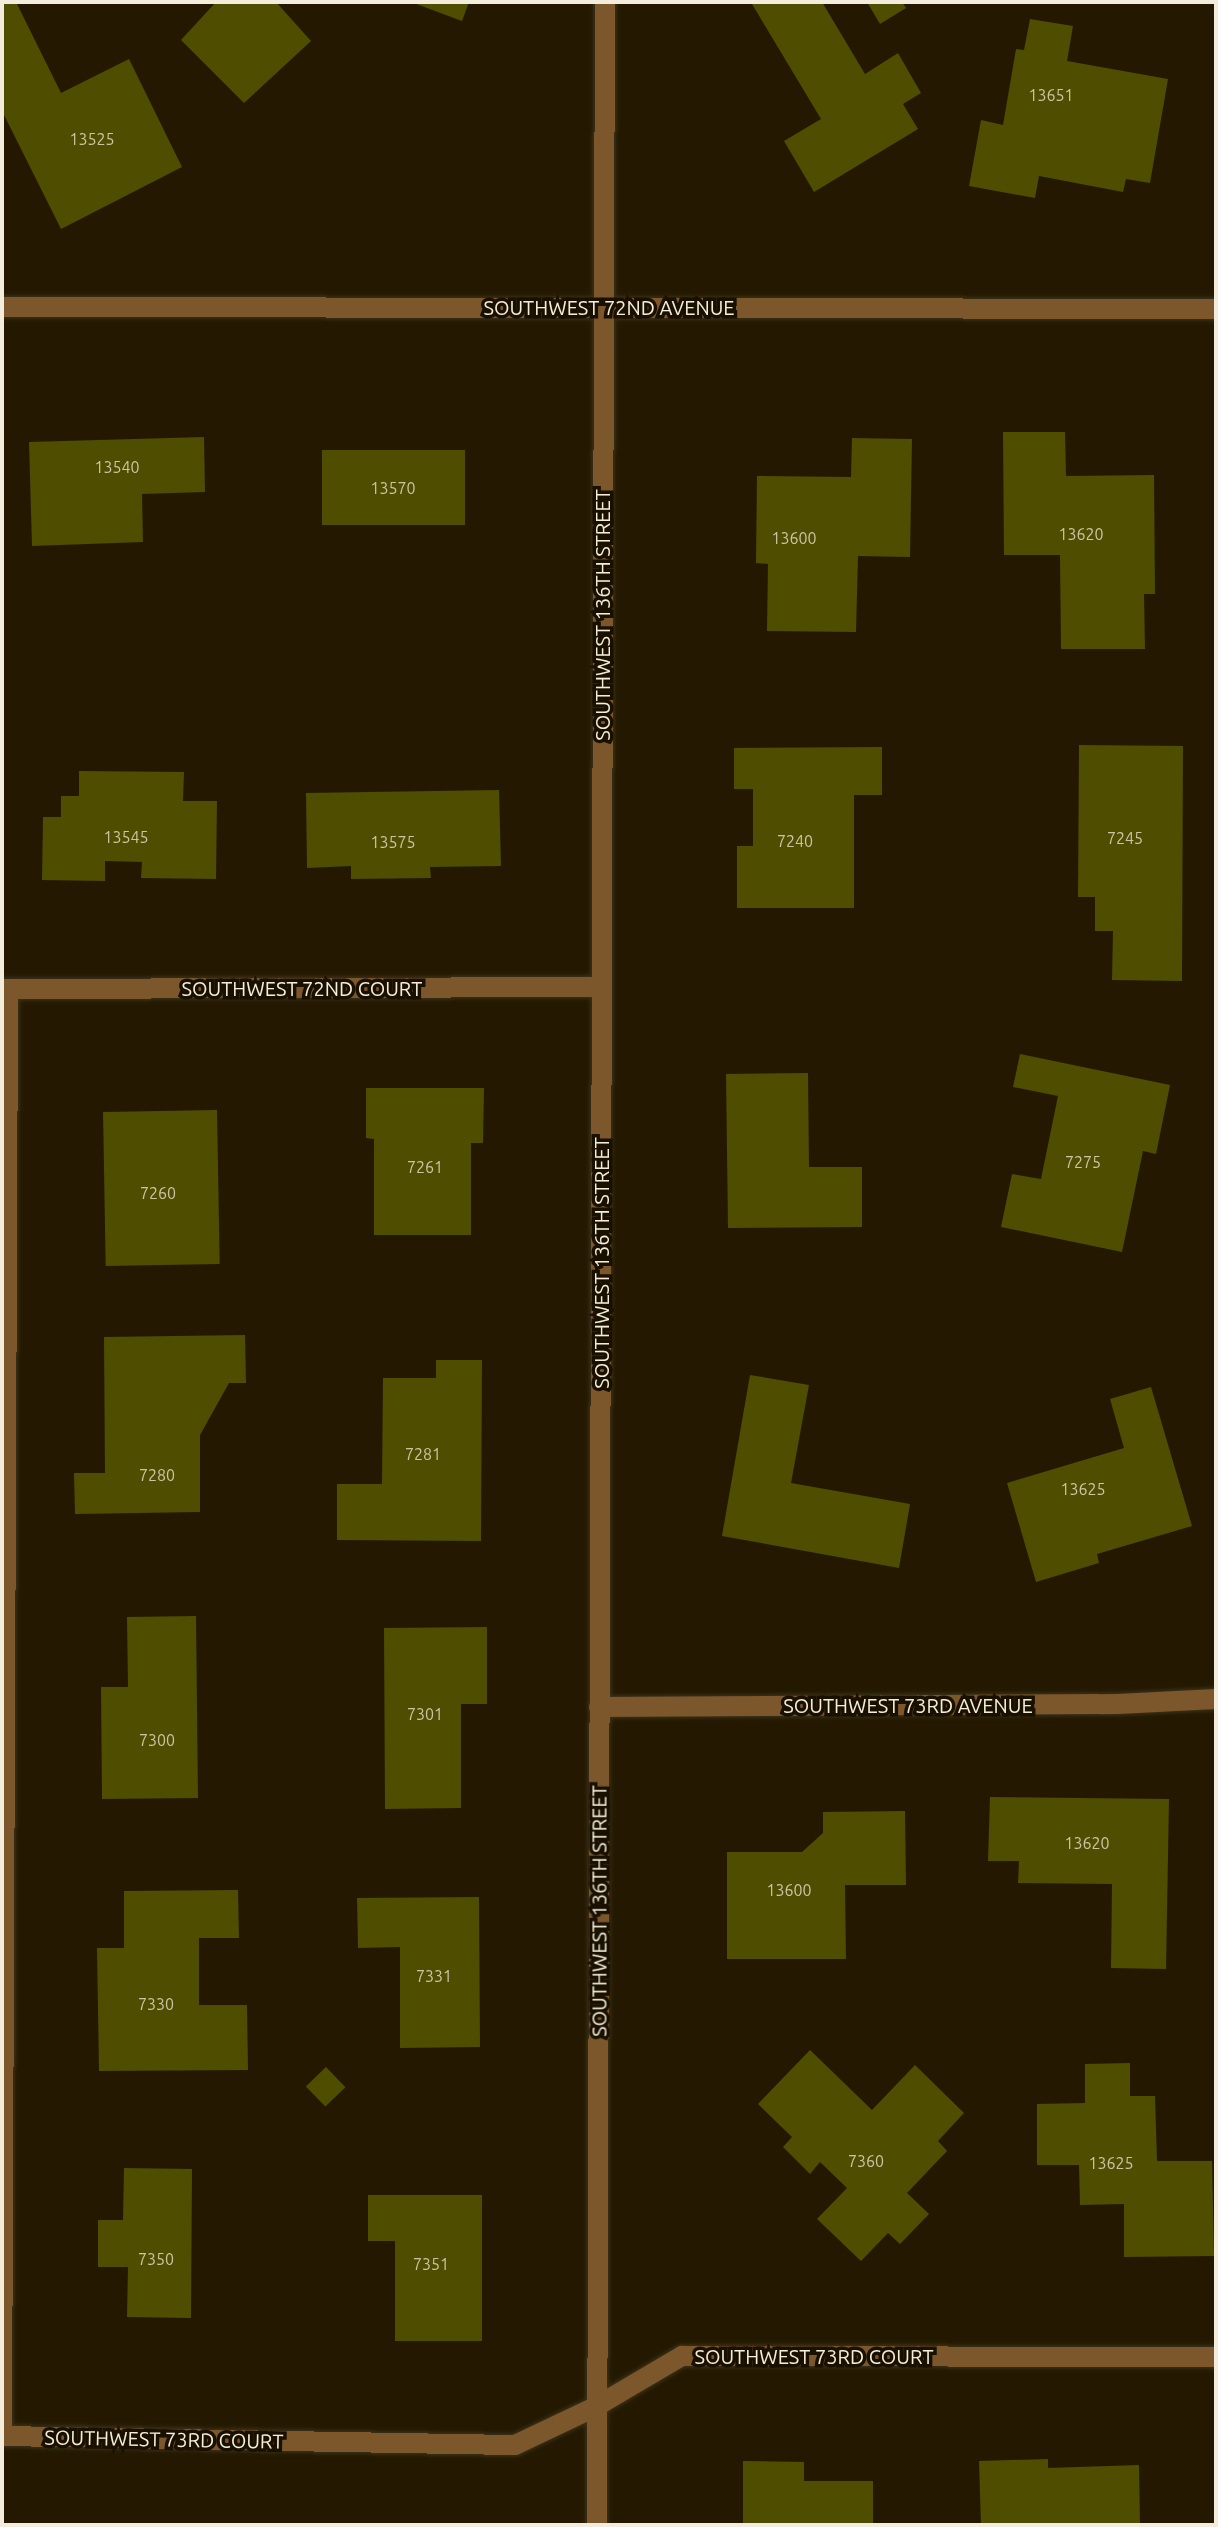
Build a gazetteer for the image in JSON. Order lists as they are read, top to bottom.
{
  "streets": {
    "street": [
      "SOUTHWEST 72ND AVENUE",
      "SOUTHWEST 136TH STREET",
      "SOUTHWEST 72ND COURT",
      "SOUTHWEST 73RD AVENUE",
      "SOUTHWEST 73RD COURT"
    ]
  },
  "crossings": [
    ["SOUTHWEST 72ND AVENUE", "SOUTHWEST 136TH STREET"],
    ["SOUTHWEST 136TH STREET", "SOUTHWEST 72ND COURT"],
    ["SOUTHWEST 136TH STREET", "SOUTHWEST 73RD AVENUE"],
    ["SOUTHWEST 136TH STREET", "SOUTHWEST 73RD COURT"]
  ],
  "house_numbers": [
    "13651",
    "13525",
    "13540",
    "13570",
    "13620",
    "13600",
    "13545",
    "7245",
    "7240",
    "13575",
    "7275",
    "7261",
    "7260",
    "7281",
    "7280",
    "13625",
    "7301",
    "7300",
    "13620",
    "13600",
    "7331",
    "7330",
    "7360",
    "13625",
    "7350",
    "7351"
  ]
}
